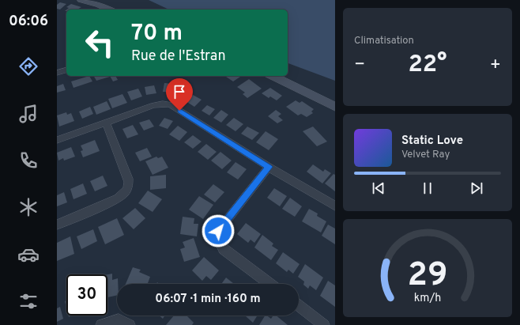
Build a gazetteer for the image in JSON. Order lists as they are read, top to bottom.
{
  "page": {
    "tabs": "06:06",
    "tile": "Climatisation",
    "turn": ["70 m", "Rue de l'Estran"],
    "heat": ["−", "22°", "+"],
    "song": ["Static Love", "Velvet Ray"],
    "limit": "30",
    "trip": "06:07 · 1 min · 160 m",
    "gauge": ["29", "km/h"]
  }
}
